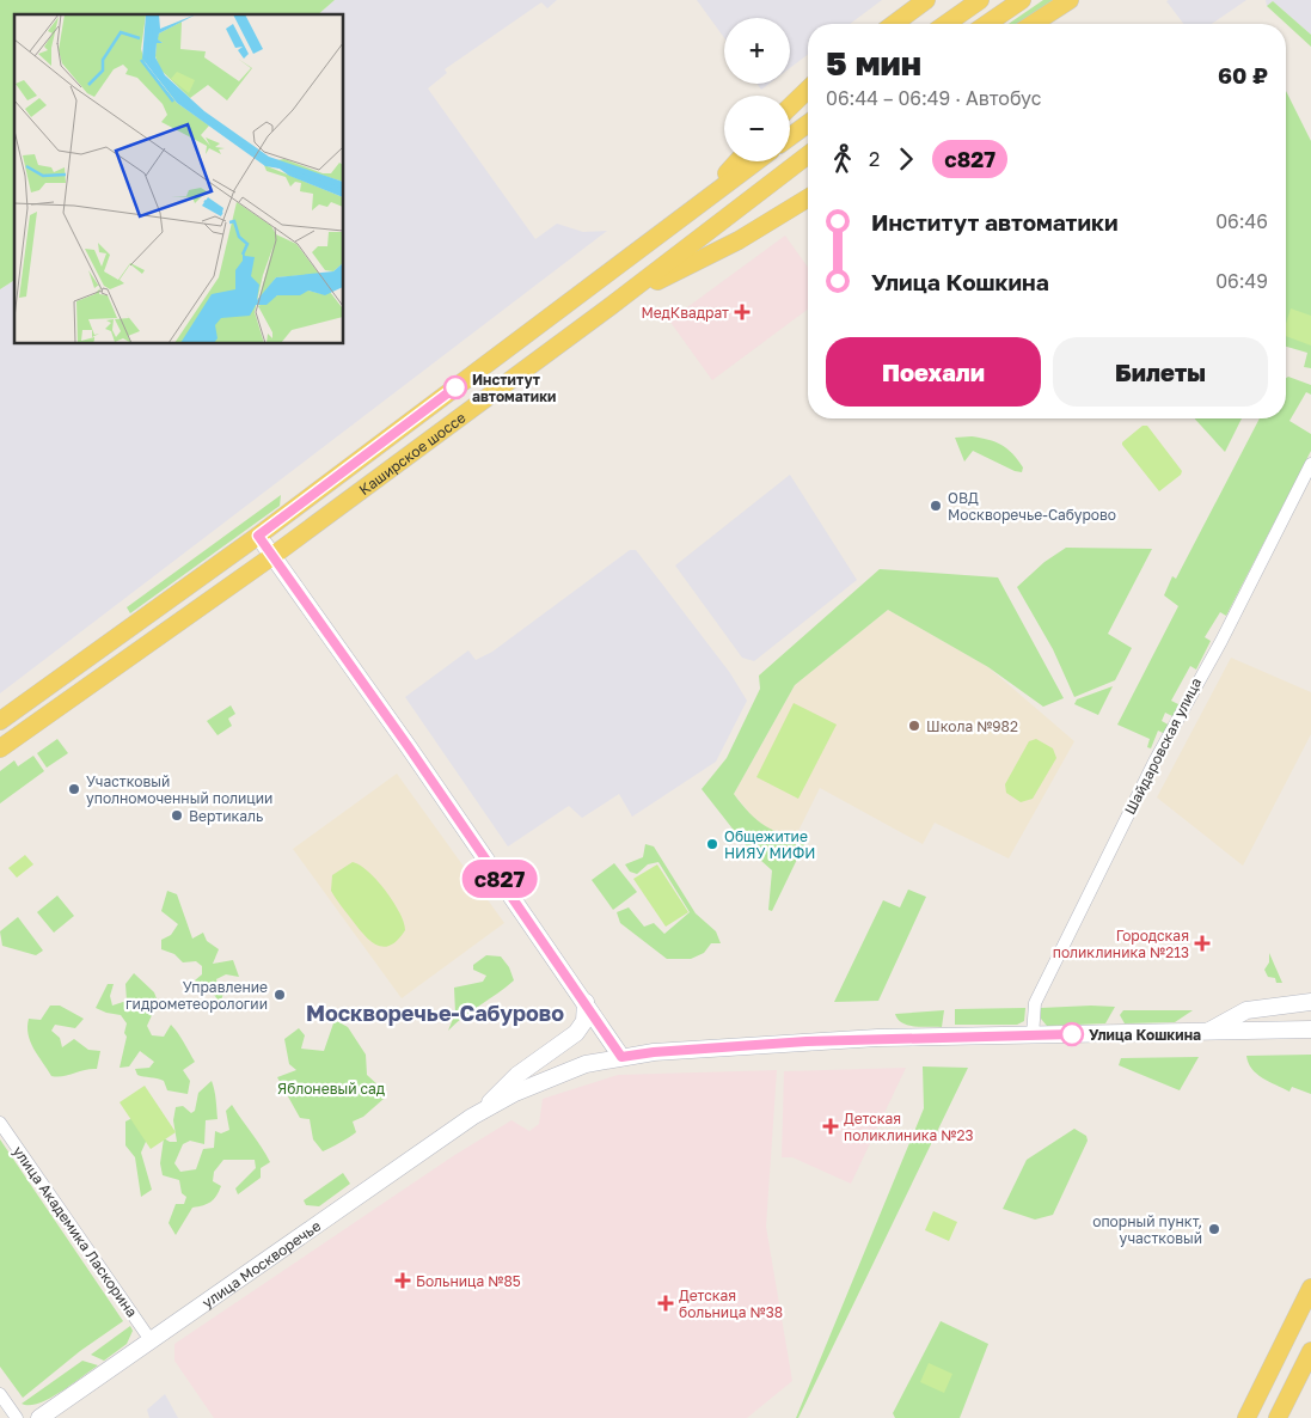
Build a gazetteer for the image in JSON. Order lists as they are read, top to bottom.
{
  "streets": {
    "main road": ["Каширское шоссе", "улица Москворечье"],
    "street": ["Шайдаровская улица", "улица Академика Ласкорина"]
  },
  "crossings": [
    ["улица Академика Ласкорина", "улица Москворечье"]
  ],
  "districts": ["Москворечье-Сабурово"],
  "parks": ["Яблоневый сад"],
  "places": {
    "health": [
      "МедКвадрат",
      "Городская поликлиника №213",
      "Детская поликлиника №23",
      "Больница №85",
      "Детская больница №38"
    ],
    "other": [
      "Институт автоматики",
      "ОВД Москворечье-Сабурово",
      "Школа №982",
      "Участковый уполномоченный полиции",
      "Вертикаль",
      "Общежитие НИЯУ МИФИ",
      "Управление гидрометеорологии",
      "Улица Кошкина",
      "опорный пункт, участковый"
    ]
  },
  "lines": ["bus line с827"],
  "page": {
    "on_map": "с827",
    "map_buttons": ["+", "−"],
    "heading": ["5 мин", "06:44 – 06:49 · Автобус", "60 ₽"],
    "legs": ["2", "с827"],
    "list": [
      {
        "name": "Институт автоматики",
        "value": "06:46"
      },
      {
        "name": "Улица Кошкина",
        "value": "06:49"
      }
    ],
    "buttons": ["Поехали", "Билеты"]
  }
}
